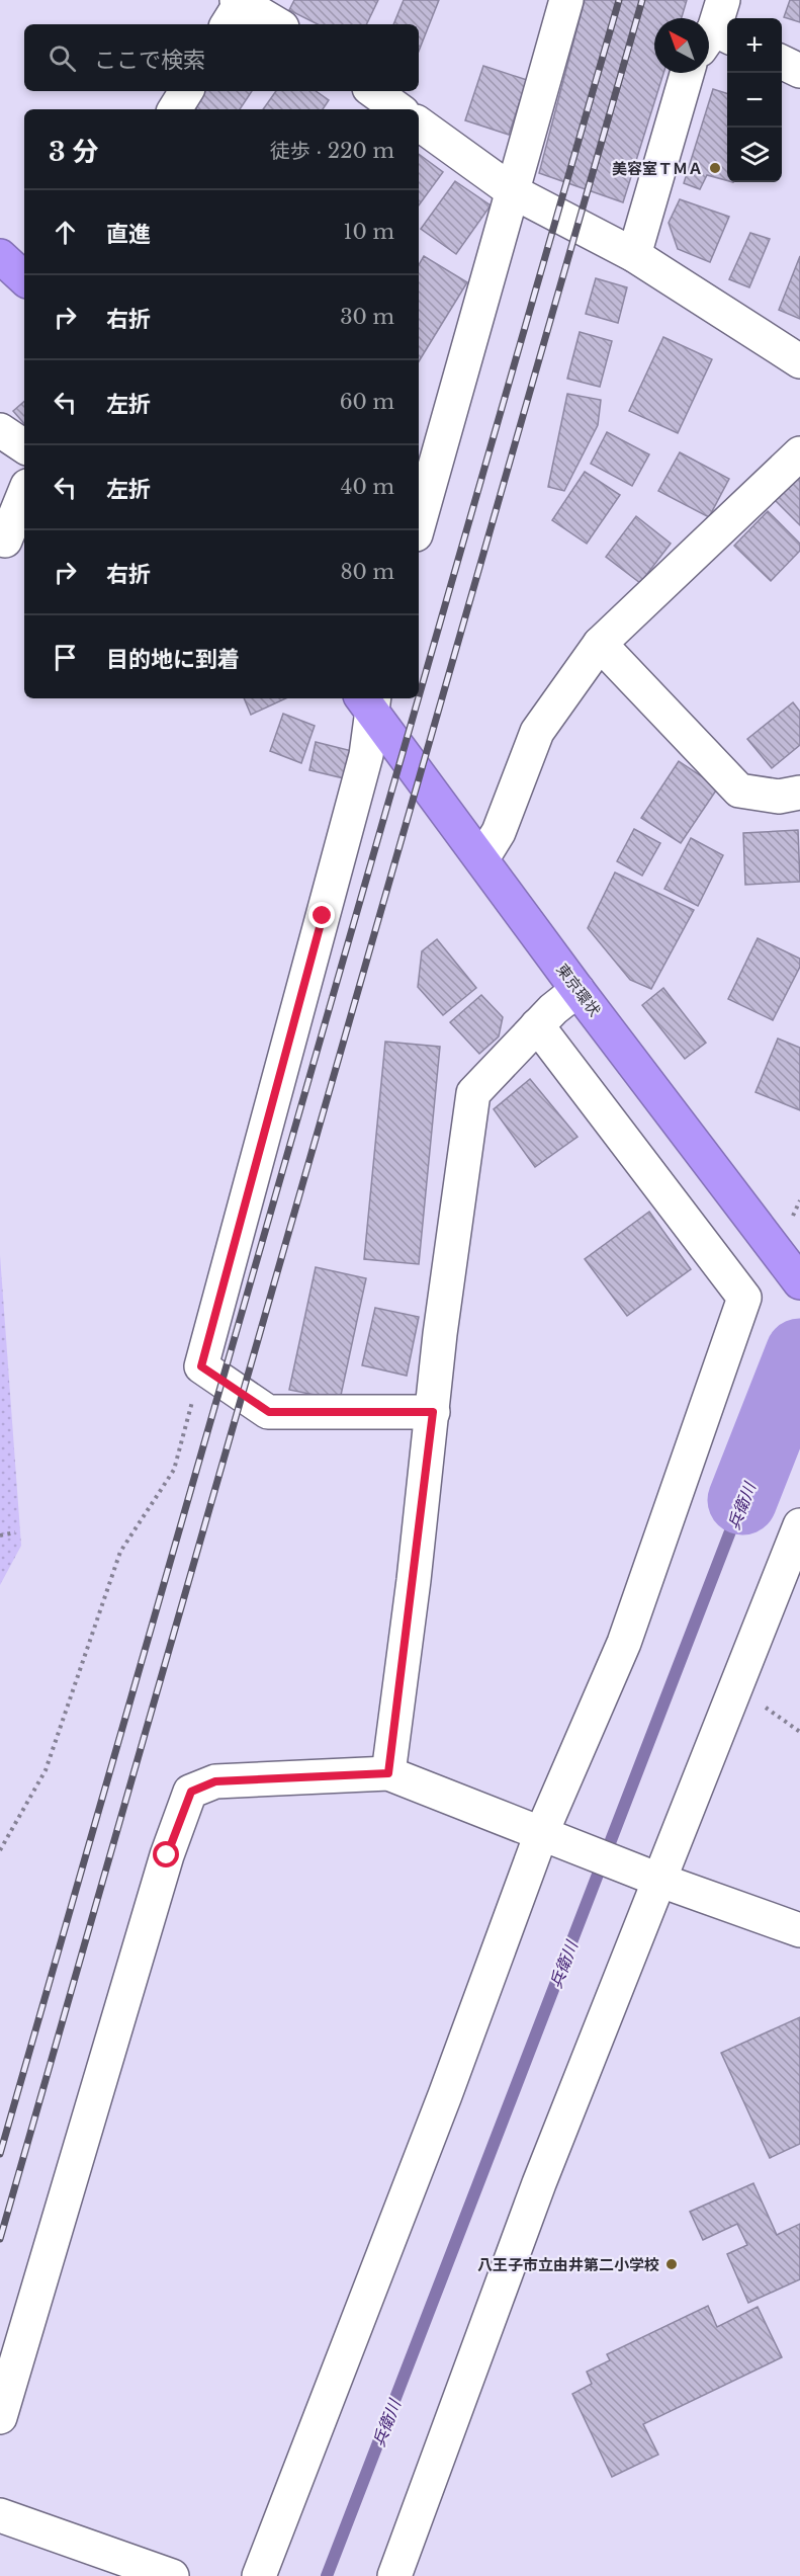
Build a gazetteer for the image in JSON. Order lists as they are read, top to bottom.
{
  "streets": {
    "highway": ["東京環状"]
  },
  "water": ["兵衛川"],
  "places": ["美容室ＴＭＡ", "八王子市立由井第二小学校"],
  "north": "top left",
  "page": {
    "map_buttons": ["+", "−"],
    "search": "ここで検索",
    "heading": ["3 分", "徒歩 · 220 m"],
    "list": [
      ["直進", "10 m"],
      ["右折", "30 m"],
      ["左折", "60 m"],
      ["左折", "40 m"],
      ["右折", "80 m"],
      "目的地に到着"
    ]
  }
}
